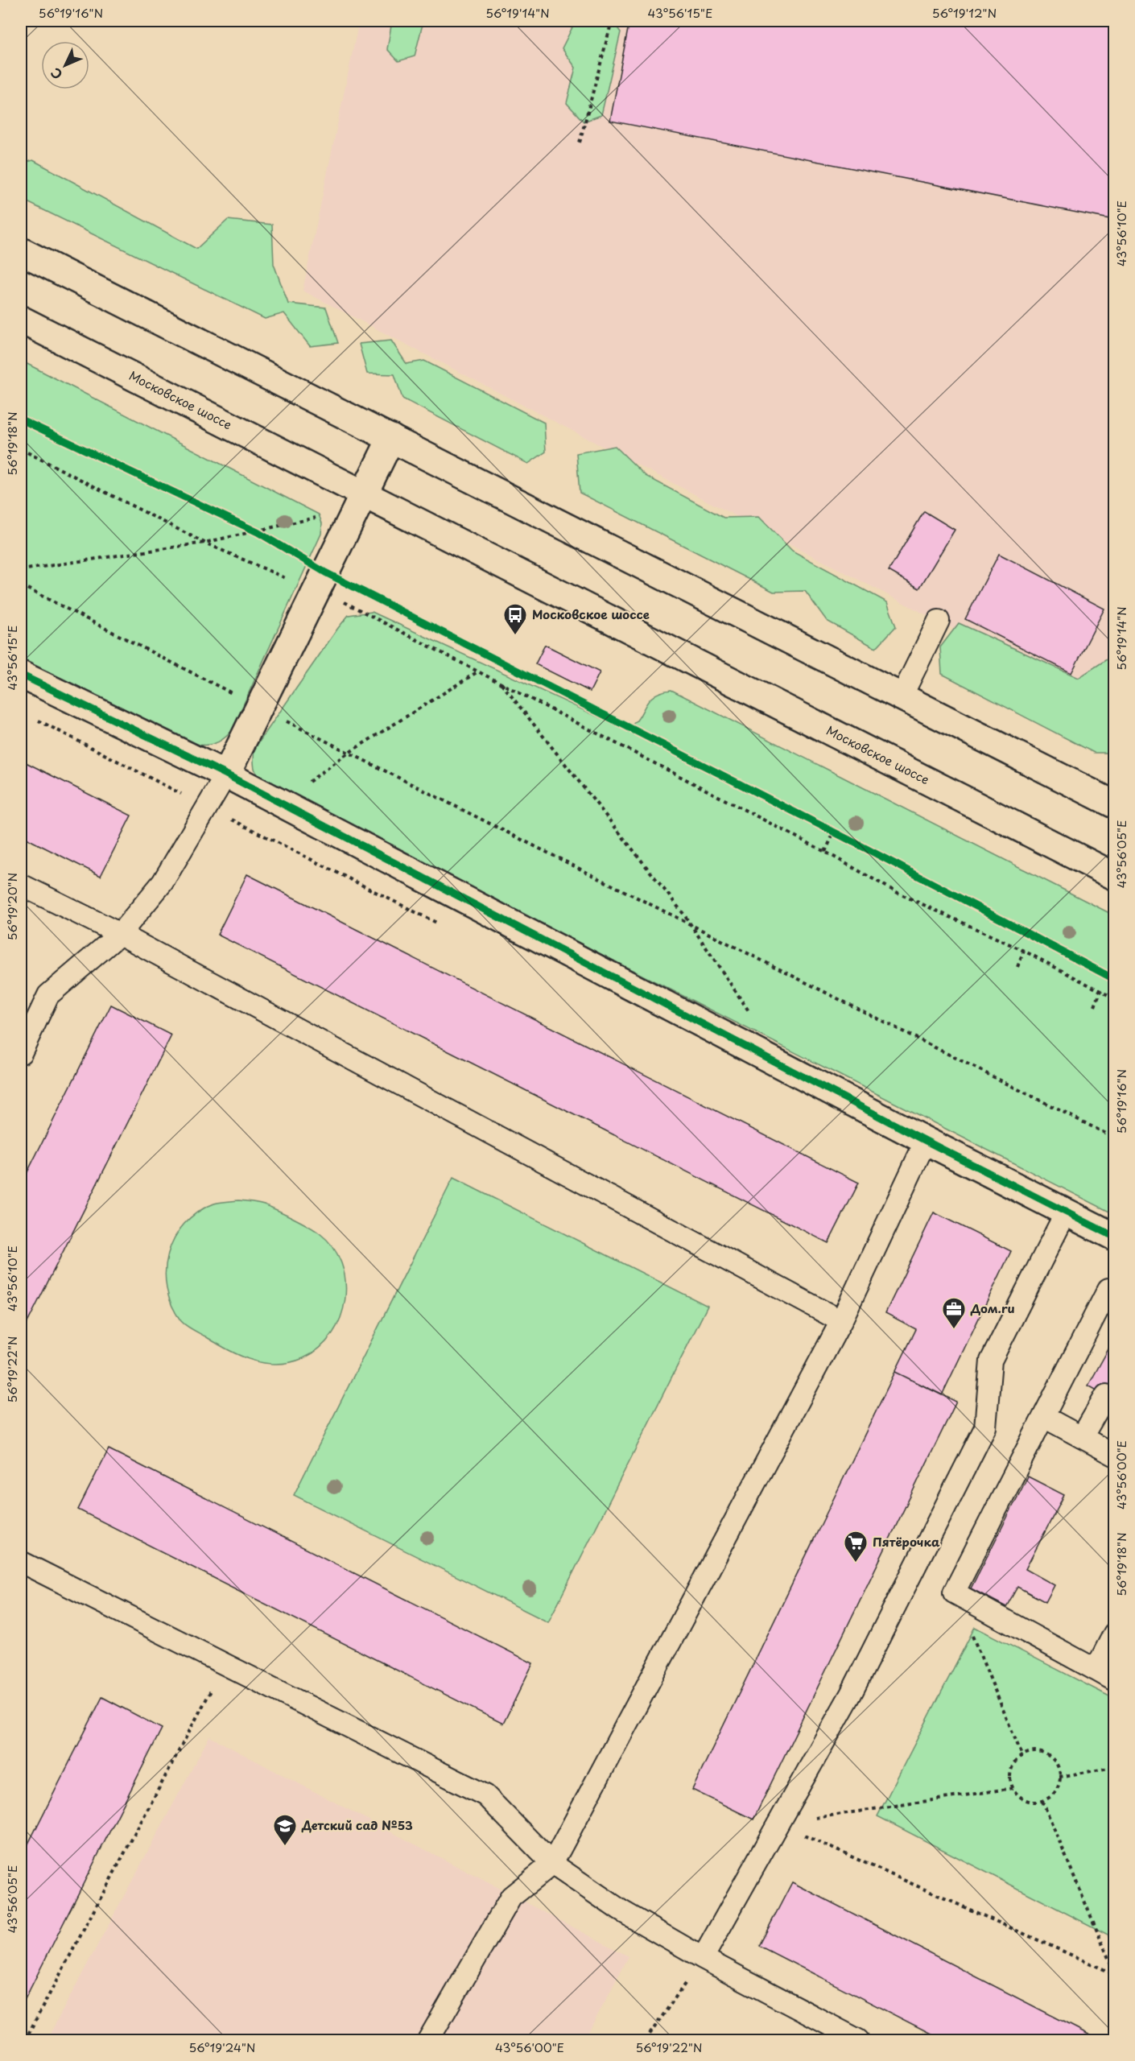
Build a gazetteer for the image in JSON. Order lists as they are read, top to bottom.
{
  "streets": {
    "main road": ["Московское шоссе"]
  },
  "places": {
    "bus stop": ["Московское шоссе"],
    "office": ["Дом.ru"],
    "supermarket": ["Пятёрочка"],
    "school or university": ["Детский сад №53"]
  },
  "north": "bottom left",
  "coordinates": [
    "56°19'16\"N",
    "56°19'14\"N",
    "43°56'15\"E",
    "56°19'12\"N",
    "43°56'10\"E",
    "56°19'18\"N",
    "43°56'05\"E",
    "56°19'20\"N",
    "56°19'22\"N",
    "43°56'00\"E",
    "56°19'24\"N"
  ]
}
